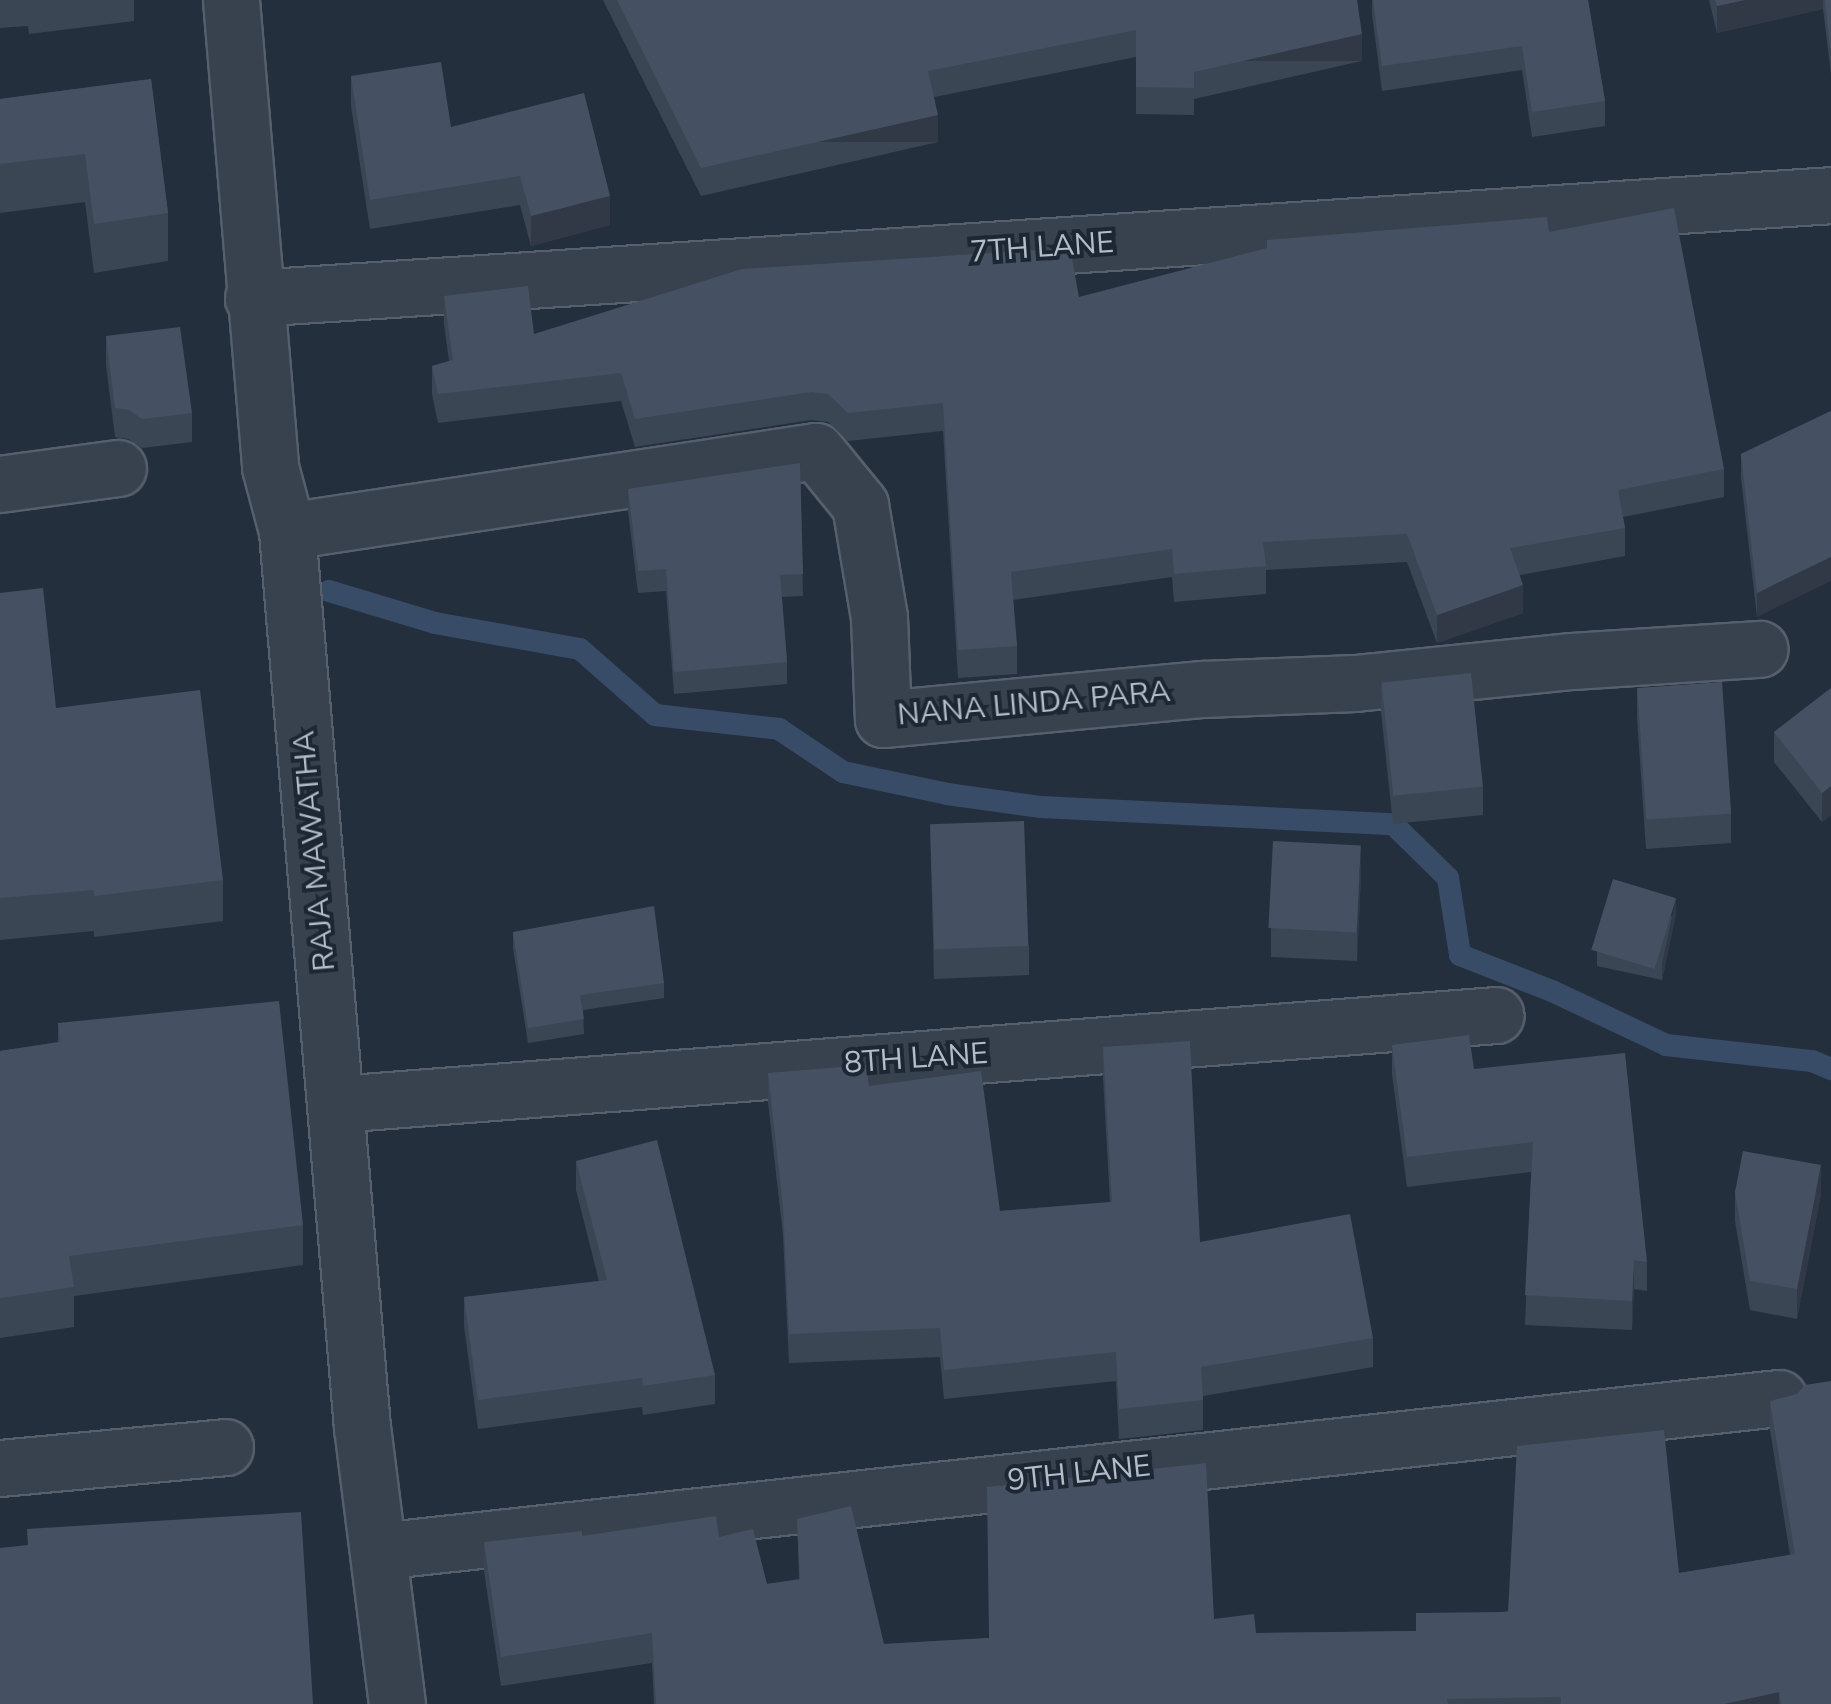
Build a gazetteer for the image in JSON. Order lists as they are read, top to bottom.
{
  "streets": {
    "street": [
      "7TH LANE",
      "NANA LINDA PARA",
      "RAJA MAWATHA",
      "8TH LANE",
      "9TH LANE"
    ]
  },
  "crossings": [
    ["7TH LANE", "RAJA MAWATHA"],
    ["NANA LINDA PARA", "RAJA MAWATHA"],
    ["RAJA MAWATHA", "8TH LANE"],
    ["RAJA MAWATHA", "9TH LANE"]
  ]
}
